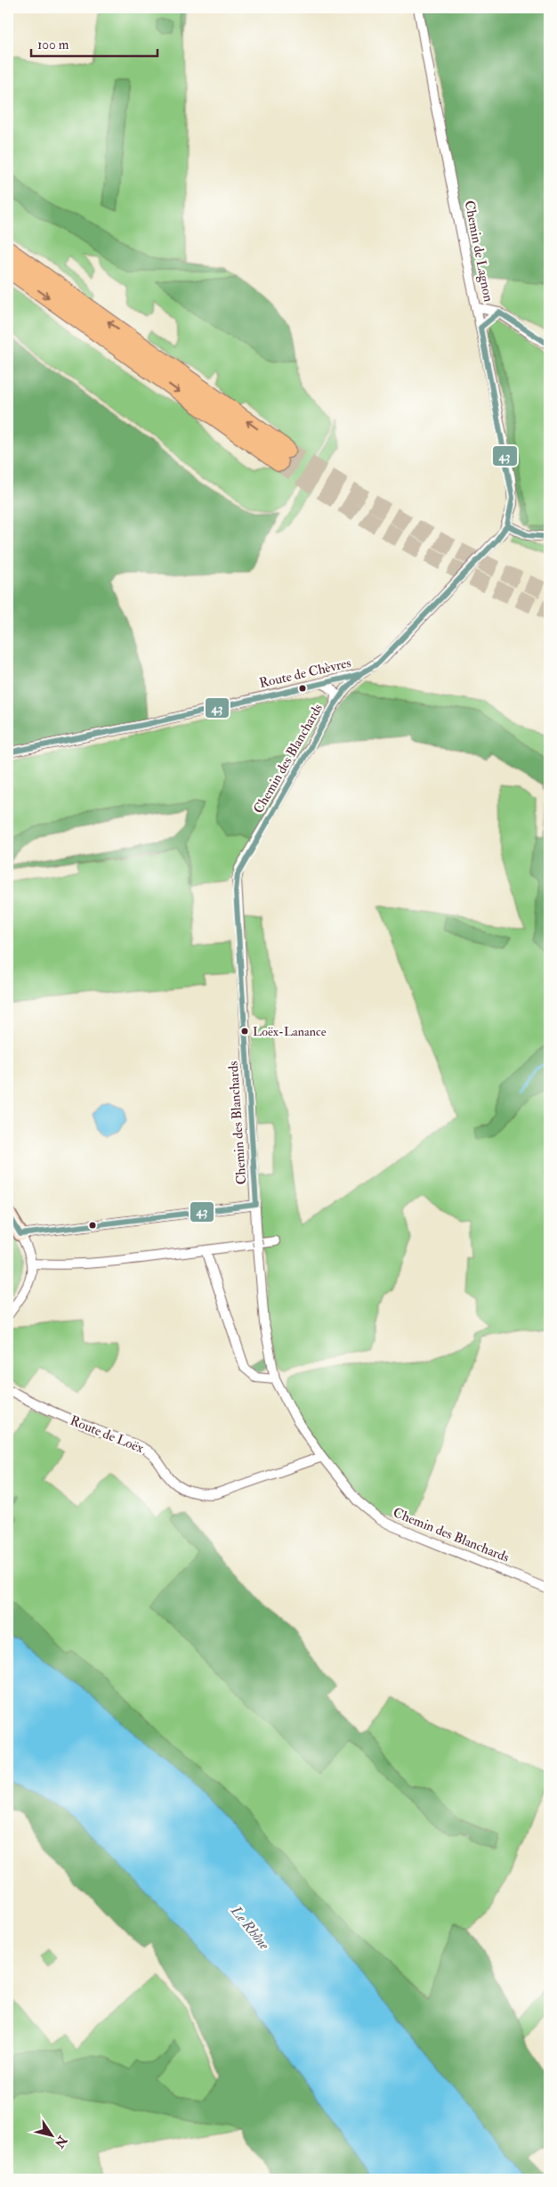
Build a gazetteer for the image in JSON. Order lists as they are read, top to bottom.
{
  "streets": {
    "street": [
      "Chemin de Lagnon",
      "Route de Chèvres",
      "Chemin des Blanchards",
      "Route de Loëx"
    ]
  },
  "crossings": [
    ["Chemin de Lagnon", "Route de Chèvres"],
    ["Route de Chèvres", "Chemin des Blanchards"],
    ["Chemin des Blanchards", "Route de Loëx"]
  ],
  "water": ["Le Rhône"],
  "places": ["Loëx-Lanance"],
  "lines": ["transit line 43"],
  "scale_bar": "100 m",
  "north": "bottom right"
}
